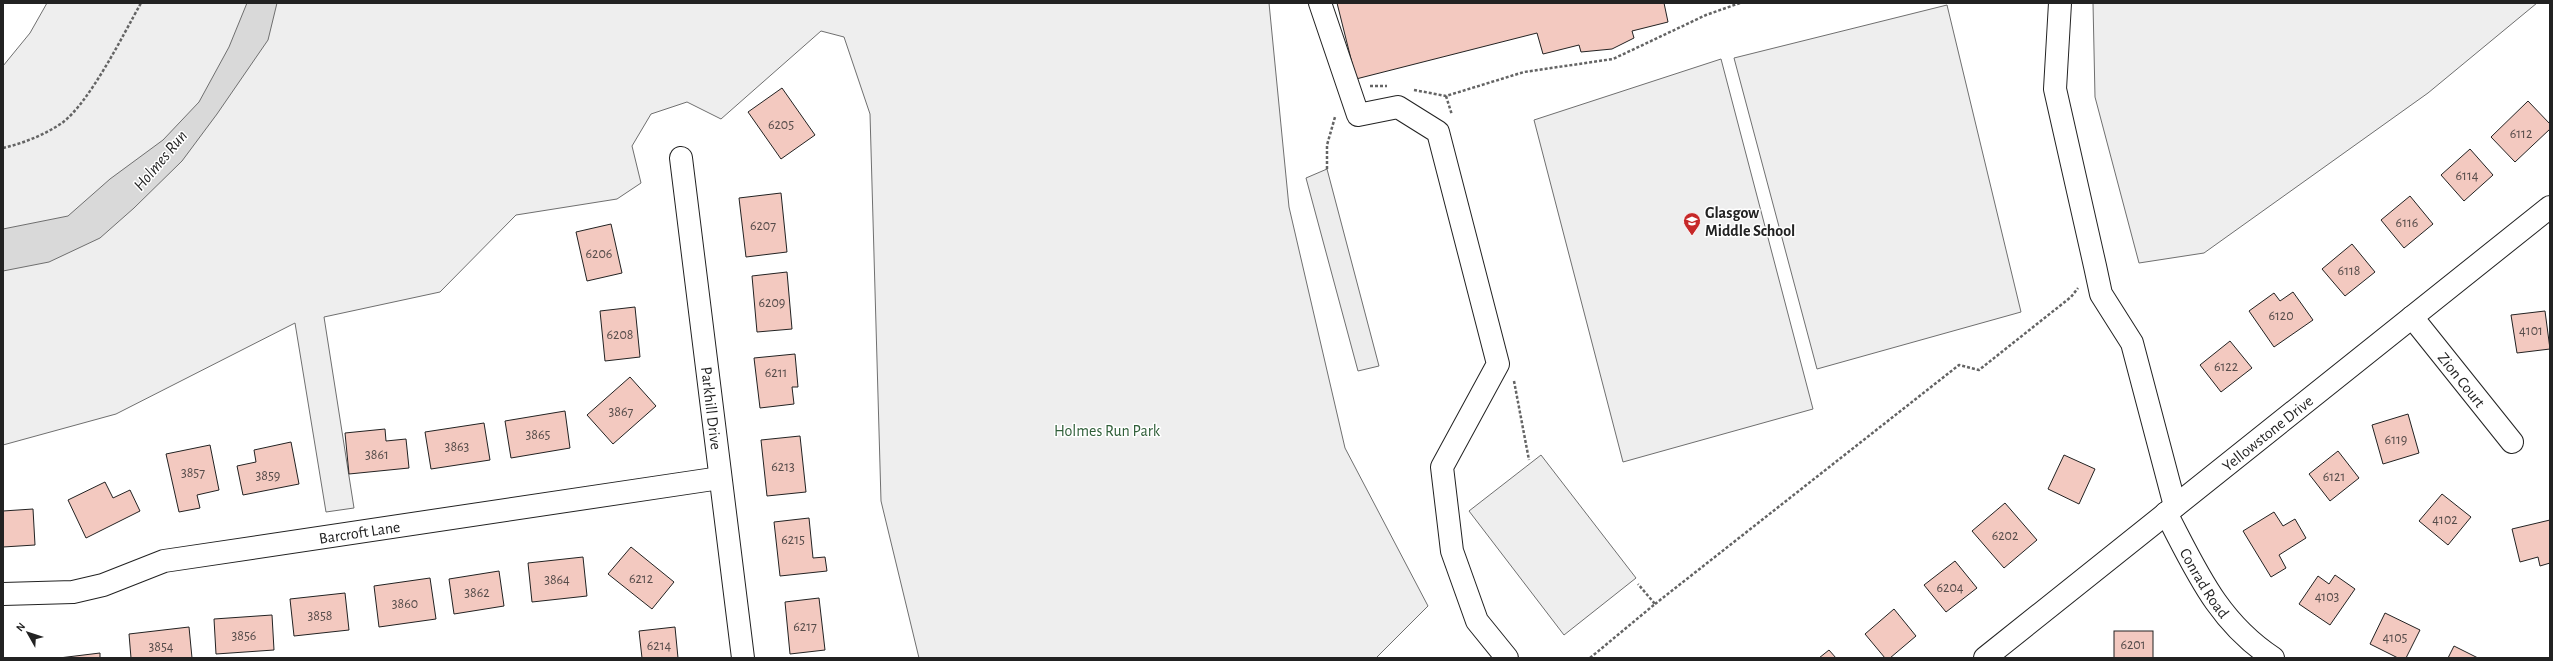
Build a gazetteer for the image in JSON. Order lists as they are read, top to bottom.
{
  "streets": {
    "street": [
      "Zion Court",
      "Parkhill Drive",
      "Yellowstone Drive",
      "Barcroft Lane",
      "Conrad Road"
    ]
  },
  "crossings": [
    ["Zion Court", "Yellowstone Drive"],
    ["Parkhill Drive", "Barcroft Lane"],
    ["Yellowstone Drive", "Conrad Road"]
  ],
  "water": ["Holmes Run"],
  "parks": ["Holmes Run Park"],
  "places": {
    "school or university": ["Glasgow Middle School"]
  },
  "house_numbers": [
    "6205",
    "6112",
    "6114",
    "6116",
    "6207",
    "6206",
    "6118",
    "6209",
    "6120",
    "4101",
    "6208",
    "6122",
    "6211",
    "3867",
    "3865",
    "6119",
    "3863",
    "3861",
    "6213",
    "3857",
    "3859",
    "6121",
    "4102",
    "6202",
    "6215",
    "6212",
    "3864",
    "6204",
    "3862",
    "4103",
    "3860",
    "3858",
    "6217",
    "3856",
    "4105",
    "6201",
    "6214",
    "3854"
  ],
  "north": "top left"
}
